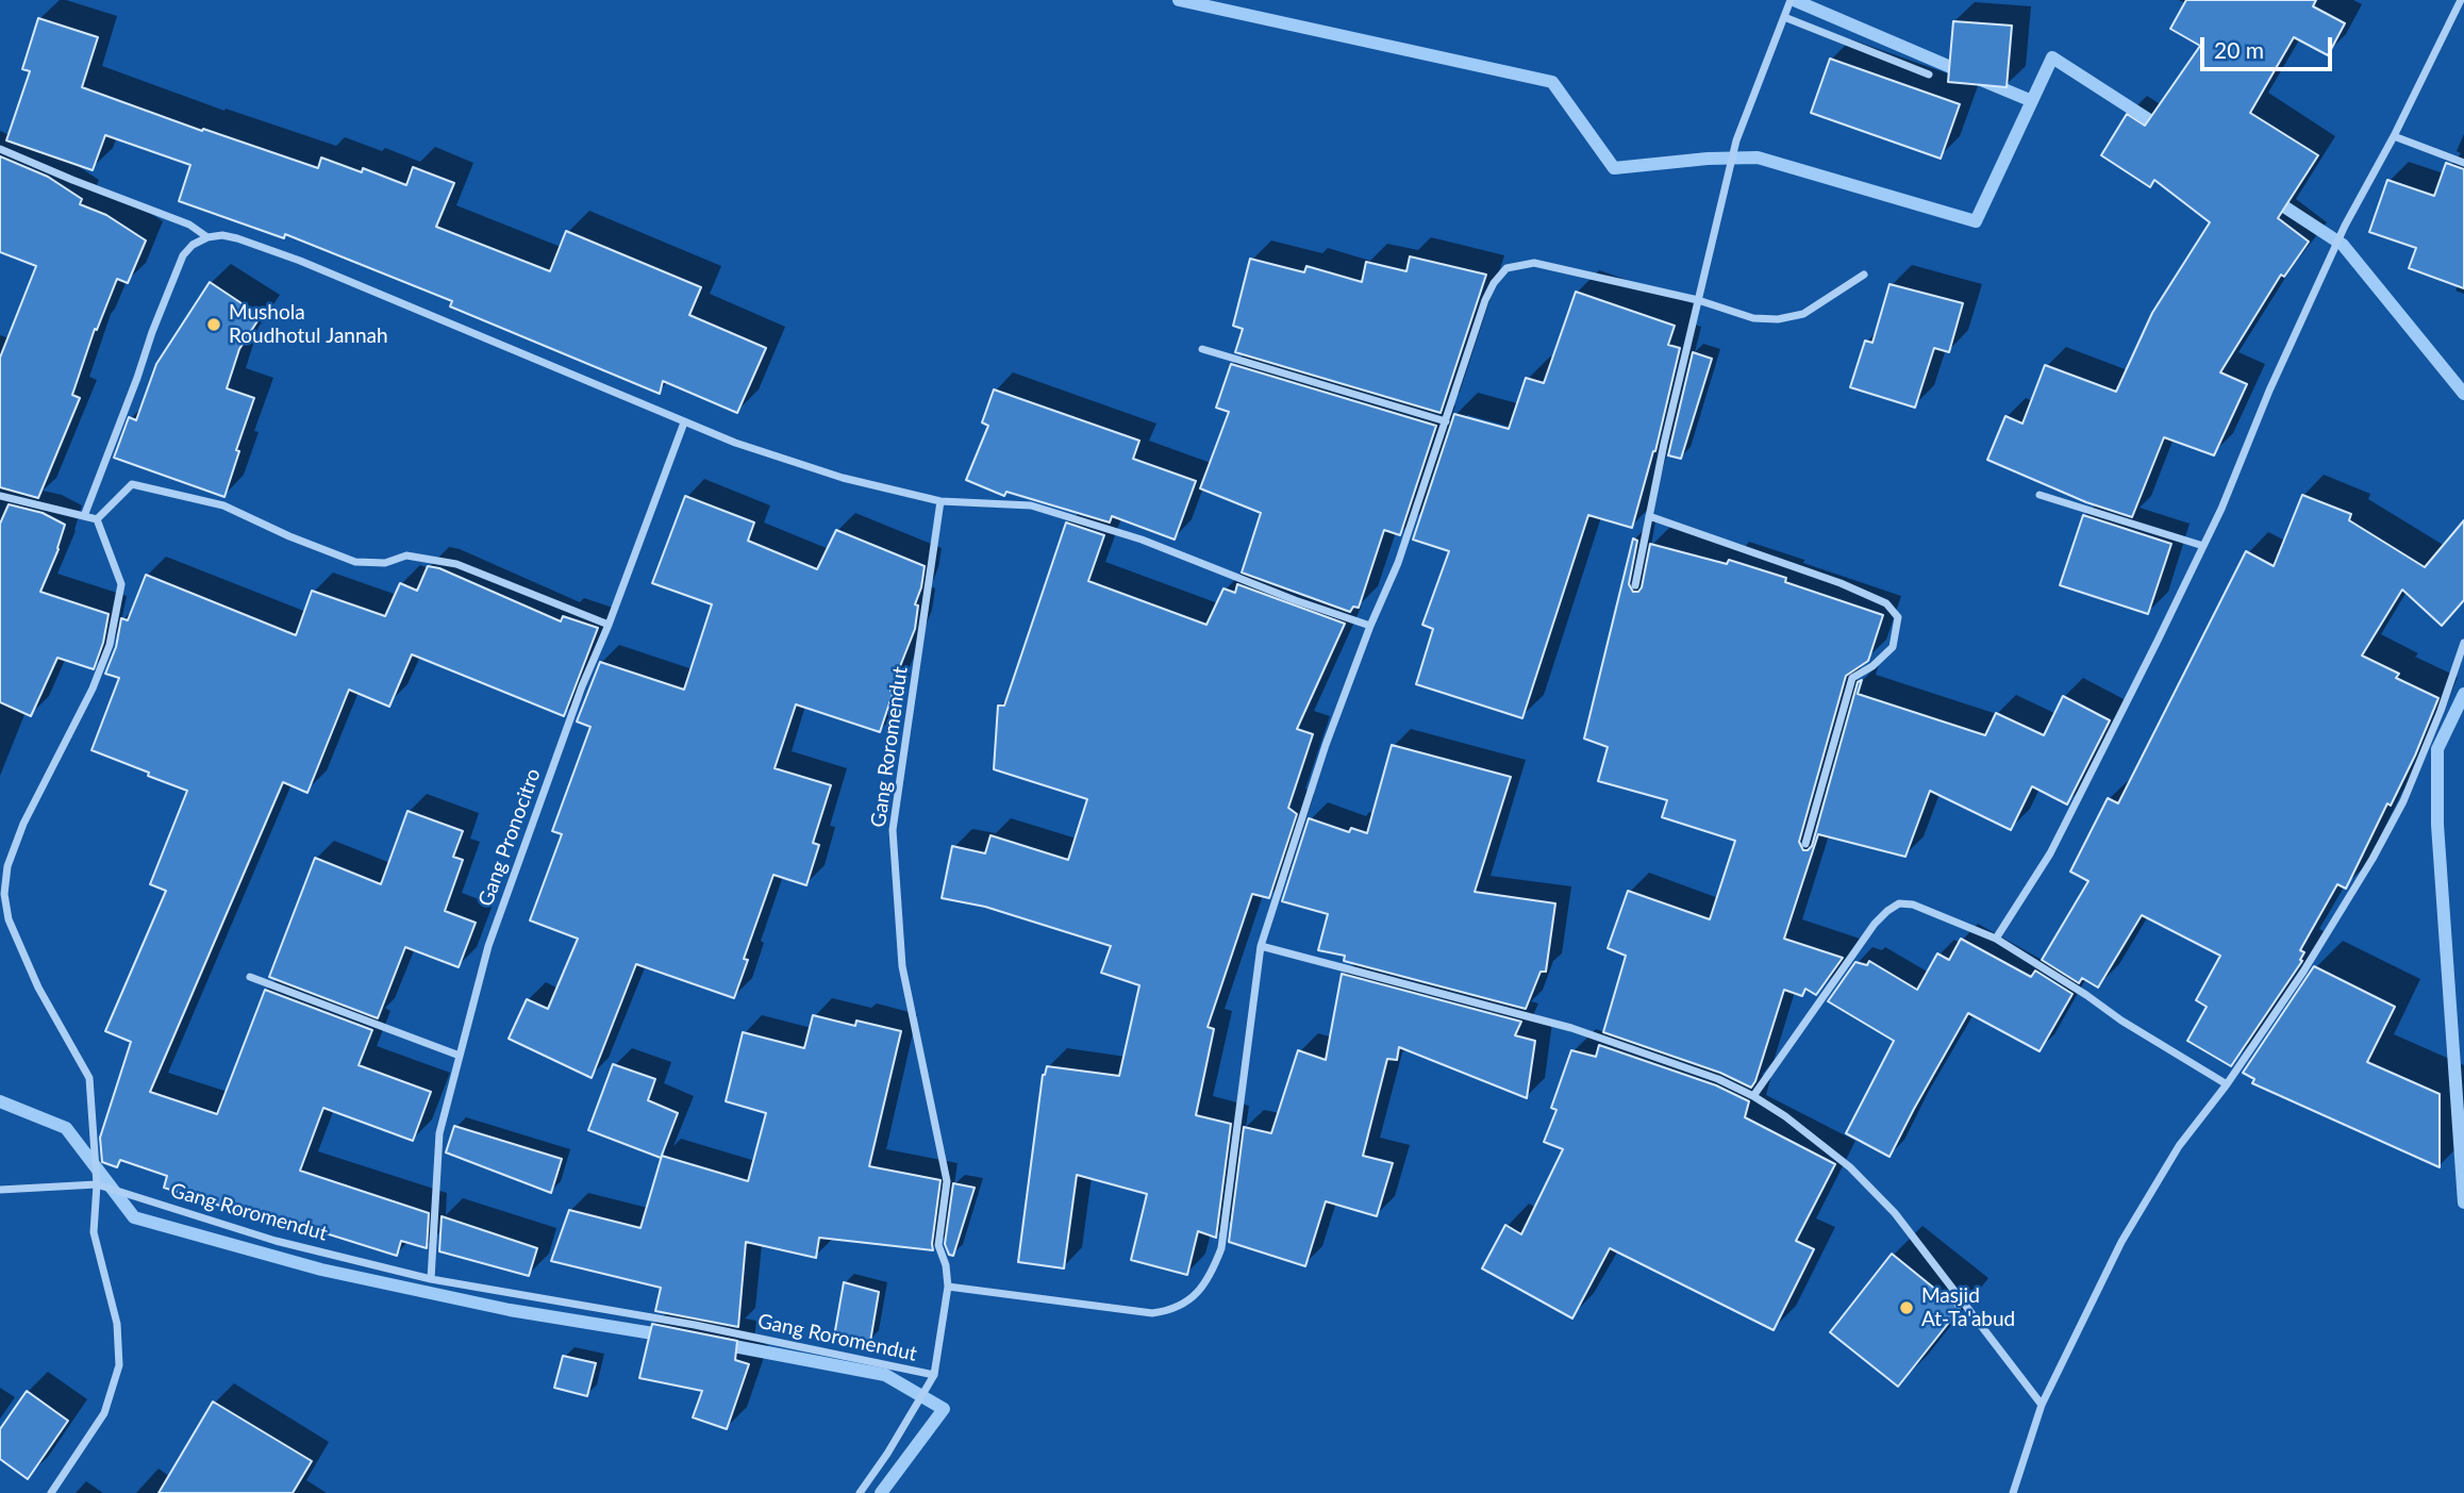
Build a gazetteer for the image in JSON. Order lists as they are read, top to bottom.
{
  "streets": {
    "street": ["Gang Roromendut", "Gang Pronocitro"]
  },
  "crossings": [
    ["Gang Roromendut", "Gang Pronocitro"]
  ],
  "places": ["Mushola Roudhotul Jannah", "Masjid At-Ta'abud"],
  "scale_bar": "20 m"
}
